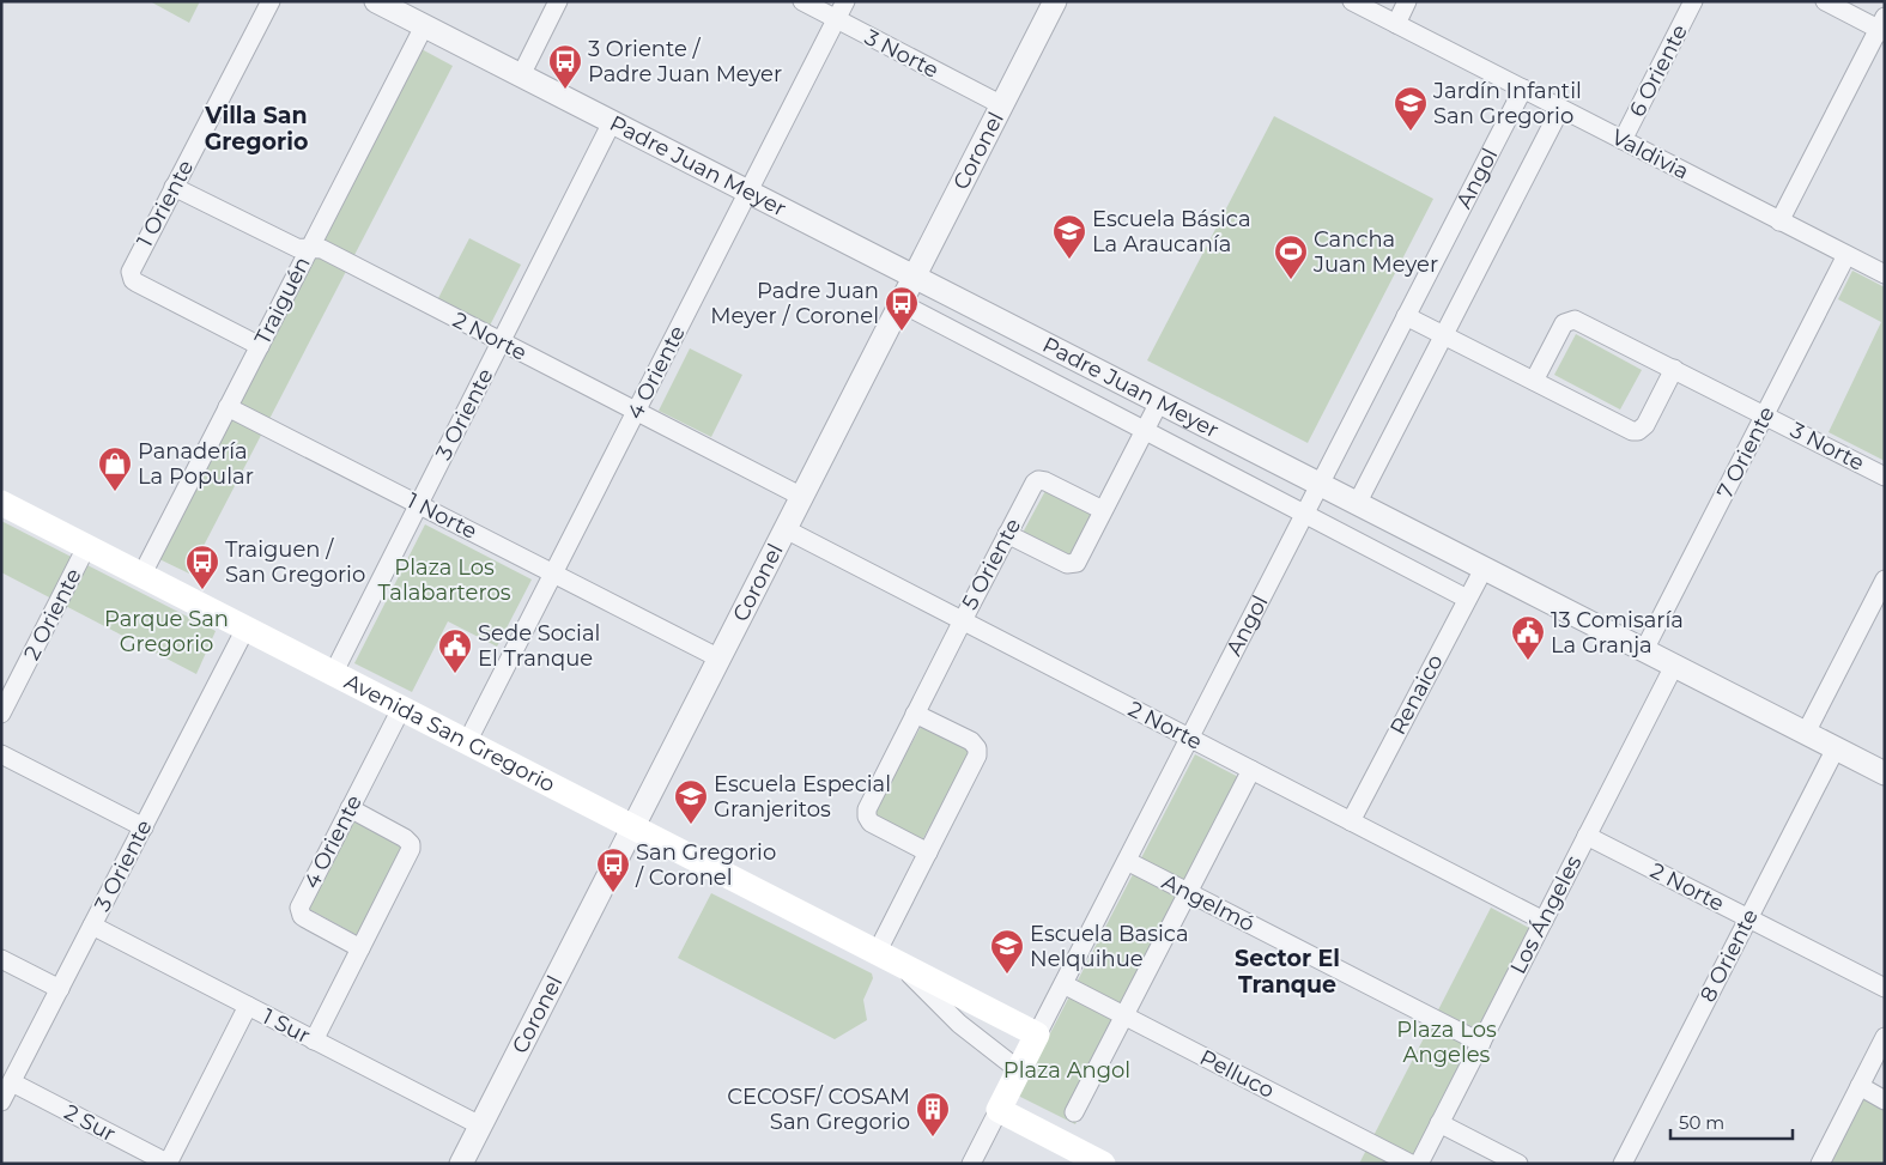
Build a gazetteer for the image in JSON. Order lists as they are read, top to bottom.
{
  "streets": {
    "main road": ["Angol", "Avenida San Gregorio"],
    "street": [
      "3 Norte",
      "6 Oriente",
      "Coronel",
      "Valdivia",
      "Padre Juan Meyer",
      "1 Oriente",
      "Traiguén",
      "2 Norte",
      "4 Oriente",
      "3 Oriente",
      "7 Oriente",
      "1 Norte",
      "5 Oriente",
      "2 Oriente",
      "Renaico",
      "Angelmó",
      "Los Ángeles",
      "8 Oriente",
      "1 Sur",
      "Pelluco",
      "2 Sur"
    ]
  },
  "crossings": [
    ["3 Norte", "Coronel"],
    ["3 Norte", "4 Oriente"],
    ["3 Norte", "7 Oriente"],
    ["6 Oriente", "Valdivia"],
    ["Coronel", "Padre Juan Meyer"],
    ["Coronel", "2 Norte"],
    ["Coronel", "1 Norte"],
    ["Coronel", "Avenida San Gregorio"],
    ["Coronel", "1 Sur"],
    ["Valdivia", "Angol"],
    ["Valdivia", "7 Oriente"],
    ["Padre Juan Meyer", "Angol"],
    ["Padre Juan Meyer", "Traiguén"],
    ["Padre Juan Meyer", "4 Oriente"],
    ["Padre Juan Meyer", "3 Oriente"],
    ["Padre Juan Meyer", "7 Oriente"],
    ["Padre Juan Meyer", "Renaico"],
    ["Padre Juan Meyer", "Los Ángeles"],
    ["Padre Juan Meyer", "8 Oriente"],
    ["Angol", "2 Norte"],
    ["Angol", "Avenida San Gregorio"],
    ["Angol", "Angelmó"],
    ["Angol", "Pelluco"],
    ["1 Oriente", "Traiguén"],
    ["1 Oriente", "2 Norte"],
    ["Traiguén", "2 Norte"],
    ["Traiguén", "1 Norte"],
    ["Traiguén", "Avenida San Gregorio"],
    ["2 Norte", "4 Oriente"],
    ["2 Norte", "3 Oriente"],
    ["2 Norte", "5 Oriente"],
    ["2 Norte", "Renaico"],
    ["2 Norte", "Los Ángeles"],
    ["2 Norte", "8 Oriente"],
    ["4 Oriente", "1 Norte"],
    ["4 Oriente", "Avenida San Gregorio"],
    ["3 Oriente", "1 Norte"],
    ["3 Oriente", "Avenida San Gregorio"],
    ["3 Oriente", "1 Sur"],
    ["3 Oriente", "2 Sur"],
    ["2 Oriente", "Avenida San Gregorio"],
    ["Angelmó", "Los Ángeles"]
  ],
  "districts": ["Villa San Gregorio", "Sector El Tranque"],
  "parks": [
    "Plaza Los Talabarteros",
    "Parque San Gregorio",
    "Plaza Los Angeles",
    "Plaza Angol"
  ],
  "places": {
    "bus stop": [
      "3 Oriente / Padre Juan Meyer",
      "Padre Juan Meyer / Coronel",
      "Traiguen / San Gregorio",
      "San Gregorio / Coronel"
    ],
    "school or university": [
      "Jardín Infantil San Gregorio",
      "Escuela Básica La Araucanía",
      "Escuela Especial Granjeritos",
      "Escuela Basica Nelquihue"
    ],
    "sports": ["Cancha Juan Meyer"],
    "shop": ["Panadería La Popular"],
    "public building": ["13 Comisaría La Granja", "Sede Social El Tranque"],
    "building": ["CECOSF/ COSAM San Gregorio"]
  },
  "scale_bar": "50 m"
}
